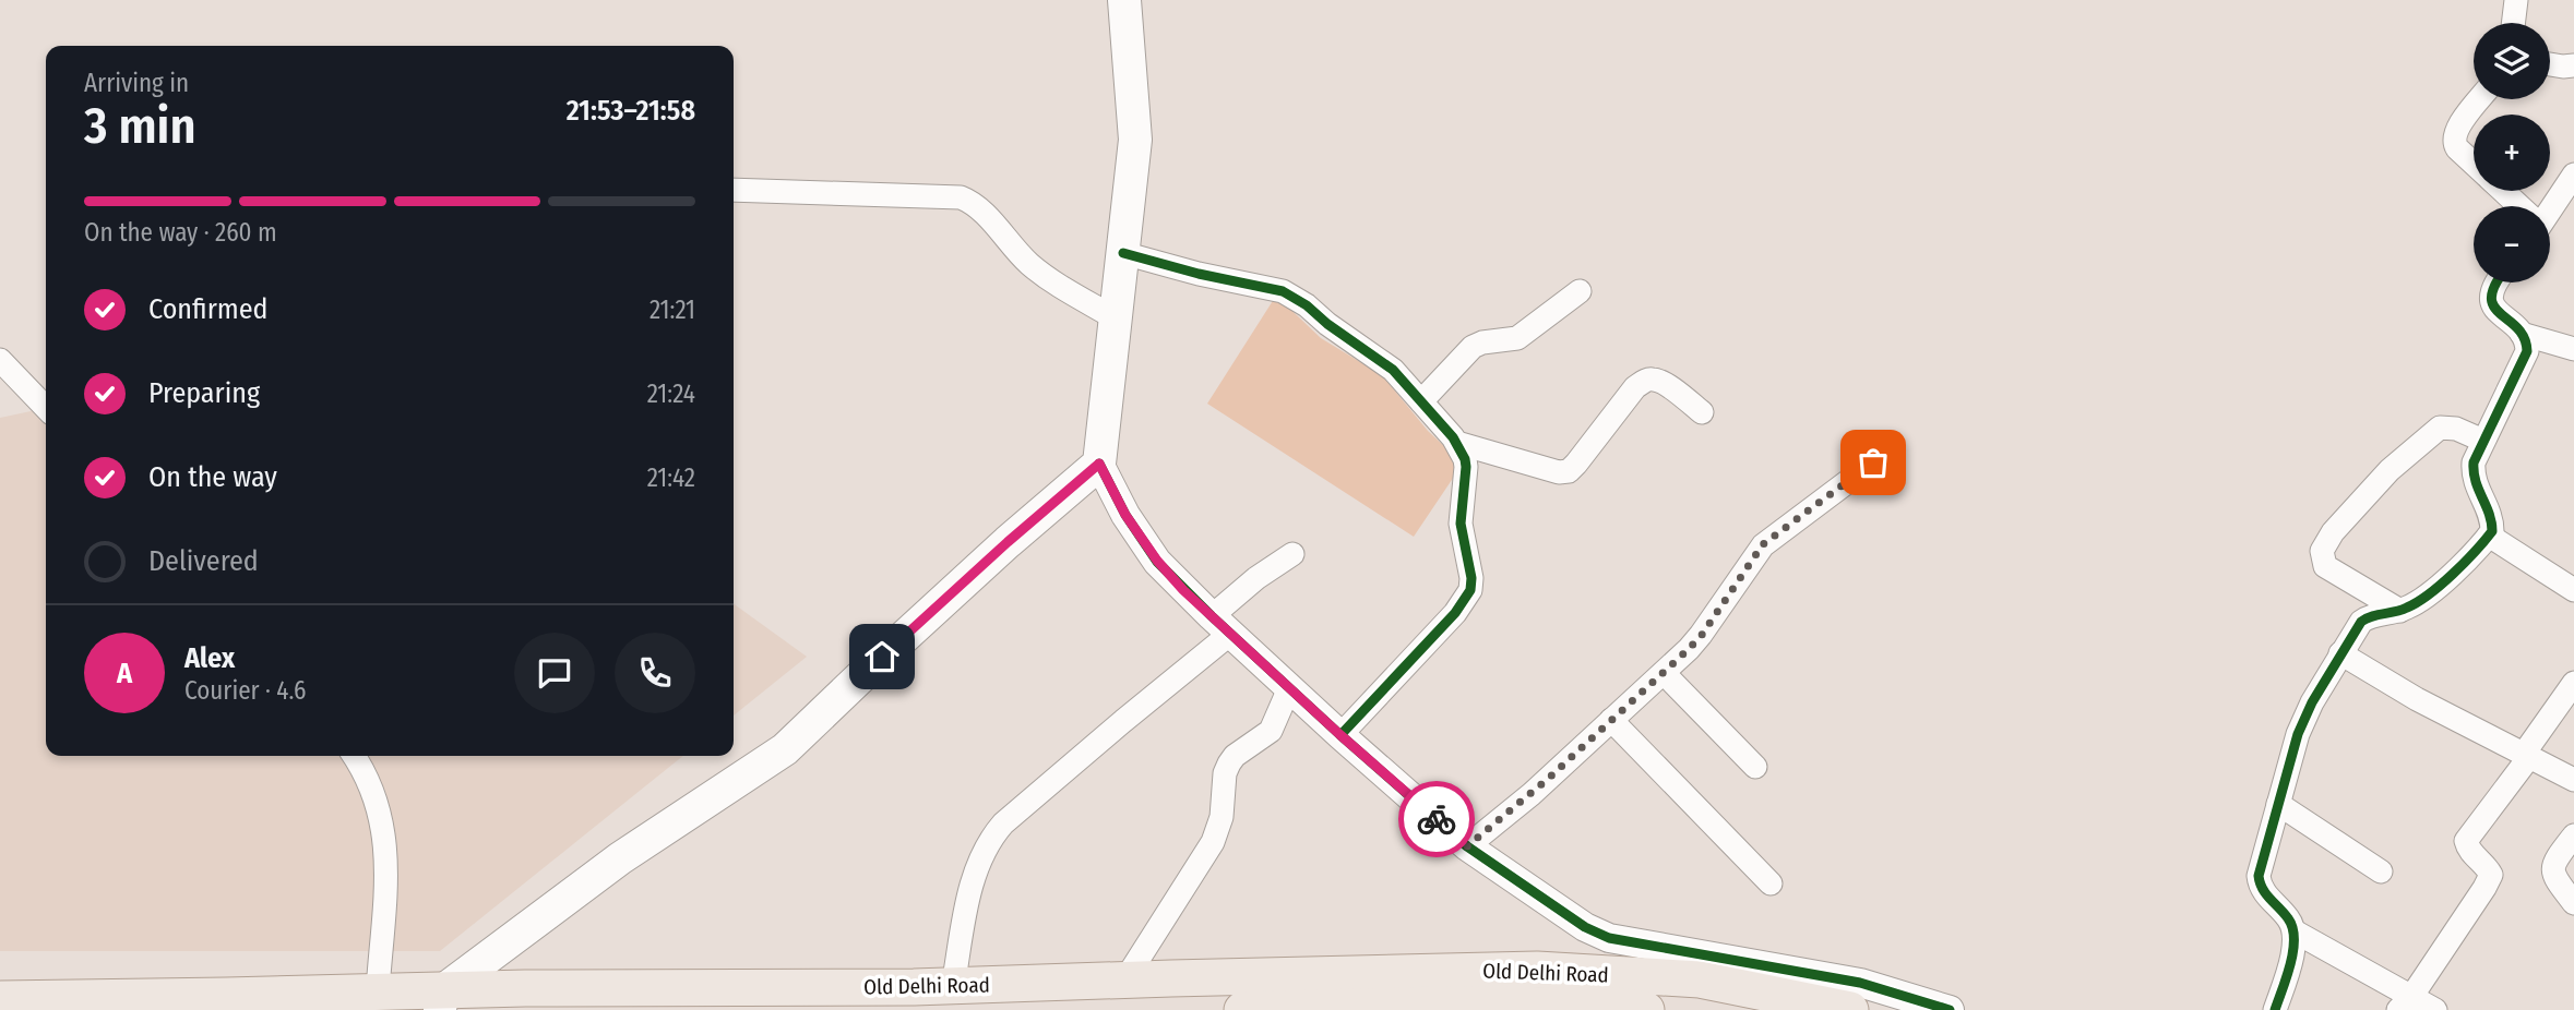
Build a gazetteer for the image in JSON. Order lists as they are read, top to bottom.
{
  "streets": {
    "main road": ["Old Delhi Road"]
  },
  "page": {
    "map_buttons": ["+", "−"],
    "heading": ["3 min", "Arriving in", "21:53–21:58"],
    "panel": ["Alex", "Courier · 4.6"],
    "bar": "On the way · 260 m",
    "list": [
      ["Confirmed", "21:21"],
      ["Preparing", "21:24"],
      ["On the way", "21:42"],
      "Delivered"
    ],
    "round": "A"
  }
}
